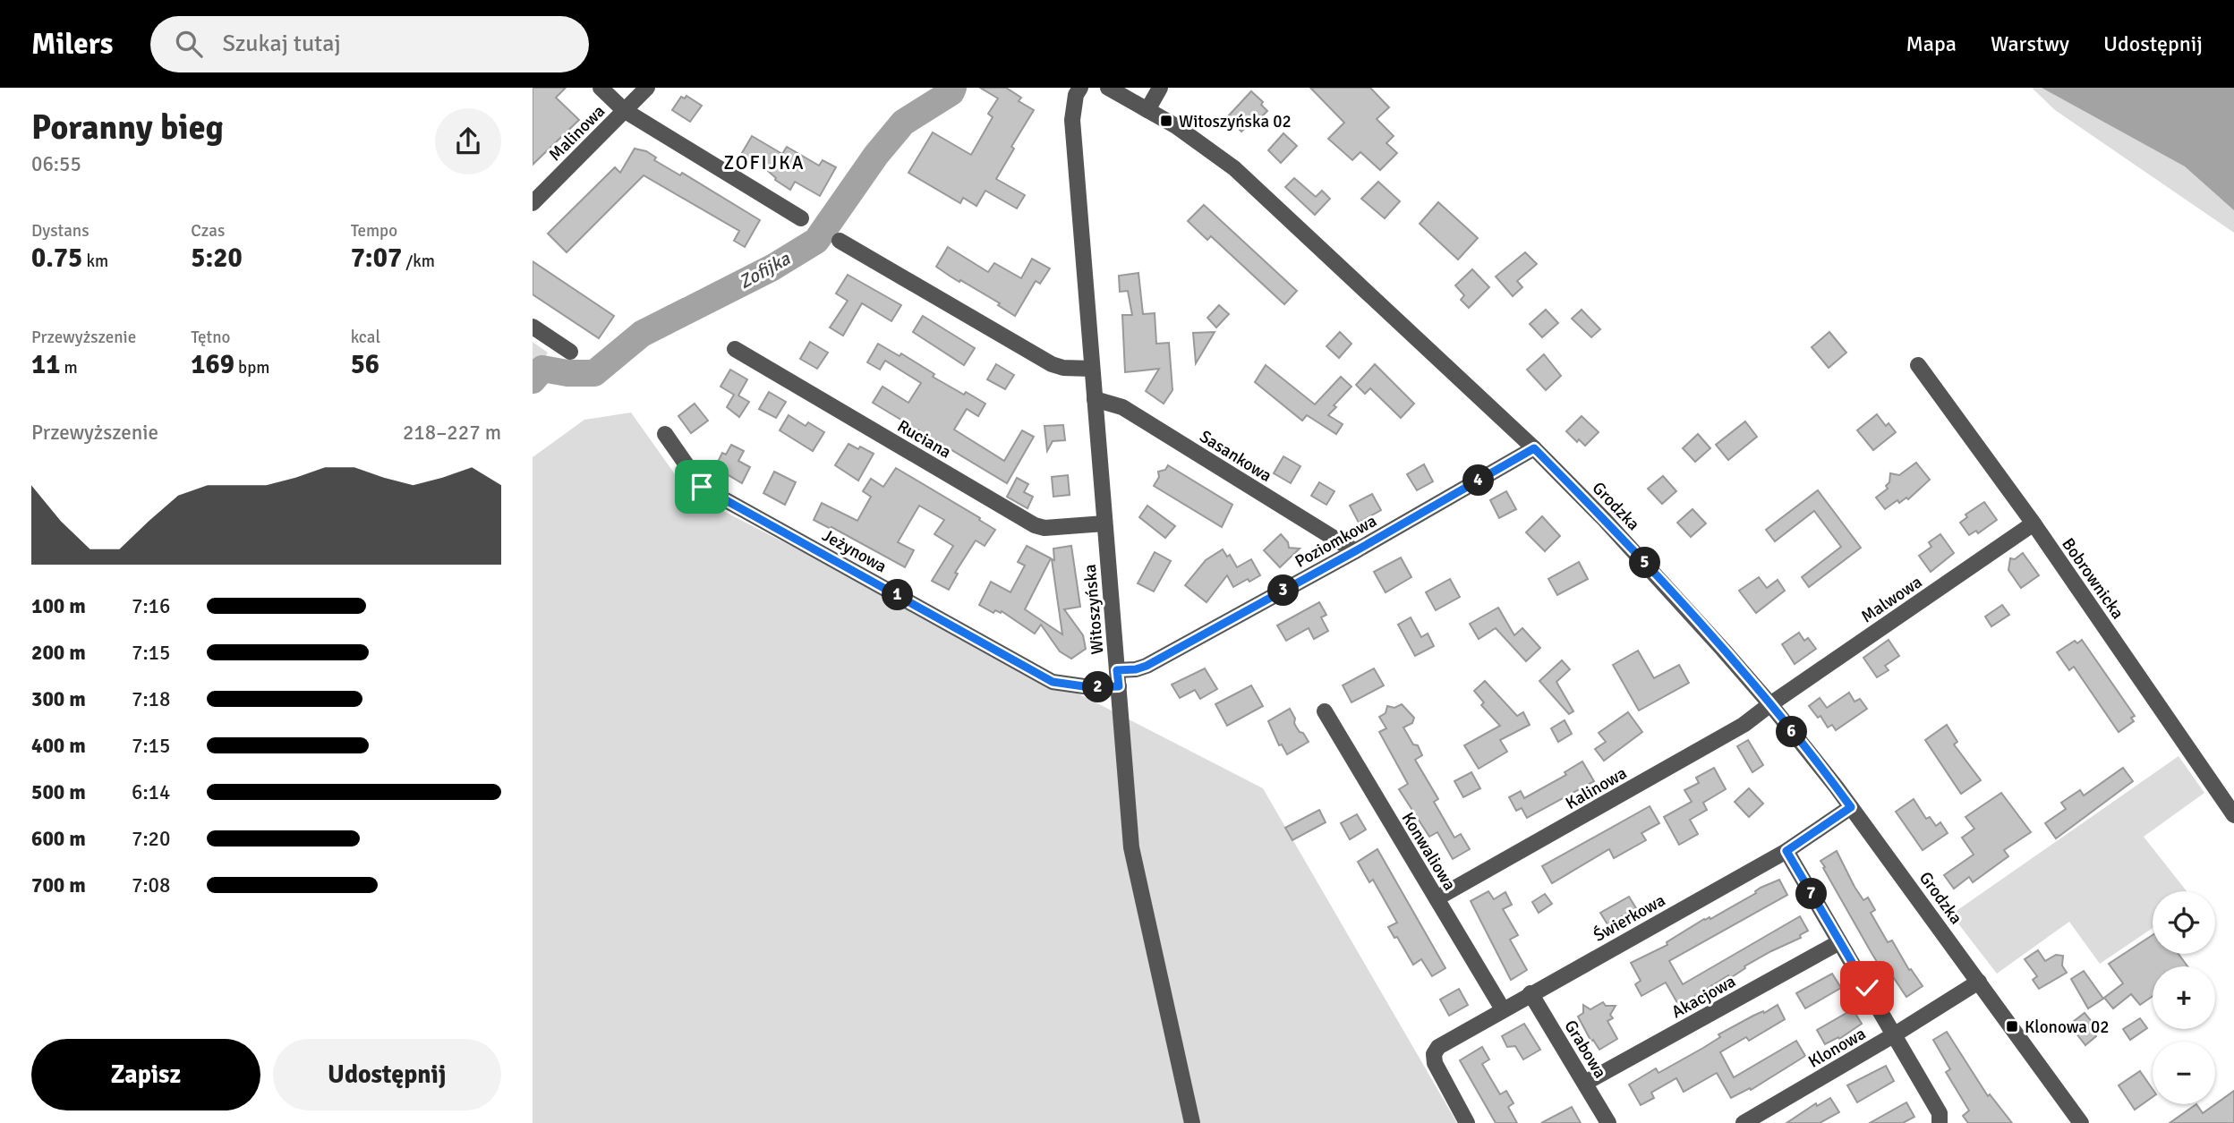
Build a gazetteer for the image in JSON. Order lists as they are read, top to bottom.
{
  "streets": {
    "street": [
      "Malinowa",
      "Ruciana",
      "Sasankowa",
      "Grodzka",
      "Poziomkowa",
      "Jeżynowa",
      "Bobrownicka",
      "Malwowa",
      "Witoszyńska",
      "Kalinowa",
      "Konwaliowa",
      "Świerkowa",
      "Akacjowa",
      "Klonowa",
      "Grabowa"
    ]
  },
  "crossings": [
    ["Ruciana", "Witoszyńska"],
    ["Sasankowa", "Poziomkowa"],
    ["Sasankowa", "Witoszyńska"],
    ["Grodzka", "Poziomkowa"],
    ["Grodzka", "Malwowa"],
    ["Grodzka", "Kalinowa"],
    ["Grodzka", "Świerkowa"],
    ["Grodzka", "Klonowa"],
    ["Poziomkowa", "Jeżynowa"],
    ["Poziomkowa", "Witoszyńska"],
    ["Jeżynowa", "Witoszyńska"],
    ["Bobrownicka", "Malwowa"],
    ["Malwowa", "Kalinowa"],
    ["Kalinowa", "Konwaliowa"],
    ["Konwaliowa", "Świerkowa"],
    ["Świerkowa", "Grabowa"],
    ["Akacjowa", "Grabowa"]
  ],
  "districts": ["ZOFIJKA"],
  "water": ["Zofijka"],
  "places": {
    "transit": ["Witoszyńska 02", "Klonowa 02"]
  },
  "page": {
    "header": "Milers",
    "search": "Szukaj tutaj",
    "nav": ["Mapa", "Warstwy", "Udostępnij"],
    "heading": ["Poranny bieg", "06:55"],
    "stats": [
      ["Dystans", "0.75 km"],
      ["Czas", "5:20"],
      ["Tempo", "7:07 /km"],
      ["Przewyższenie", "11 m"],
      ["Tętno", "169 bpm"],
      ["kcal", "56"]
    ],
    "chart": ["Przewyższenie", "218–227 m"],
    "pins": [
      "4",
      "5",
      "3",
      "1",
      "2",
      "6",
      "7"
    ],
    "list": [
      {
        "name": "100 m",
        "note": "7:16"
      },
      {
        "name": "200 m",
        "note": "7:15"
      },
      {
        "name": "300 m",
        "note": "7:18"
      },
      {
        "name": "400 m",
        "note": "7:15"
      },
      {
        "name": "500 m",
        "note": "6:14"
      },
      {
        "name": "600 m",
        "note": "7:20"
      },
      {
        "name": "700 m",
        "note": "7:08"
      }
    ],
    "map_buttons": ["+", "−"],
    "buttons": ["Zapisz", "Udostępnij"]
  }
}
